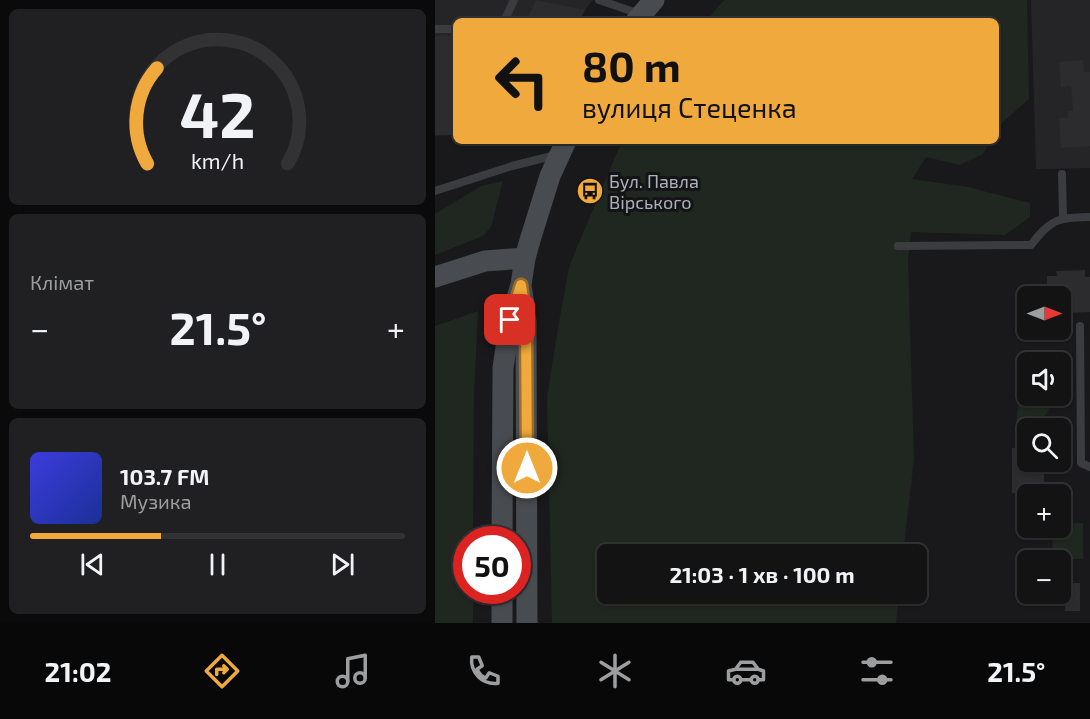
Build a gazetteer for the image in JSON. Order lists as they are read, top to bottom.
{
  "places": {
    "bus stop": ["Бул. Павла Вірського"]
  },
  "north": "right",
  "page": {
    "turn": ["80 m", "вулиця Стеценка"],
    "tile": "Клімат",
    "map_buttons": ["+", "−"],
    "heat": ["−", "21.5°", "+"],
    "song": ["103.7 FM", "Музика"],
    "limit": "50",
    "trip": "21:03 · 1 хв · 100 m",
    "tabs": ["21:02", "21.5°"],
    "gauge": ["42", "km/h"]
  }
}
